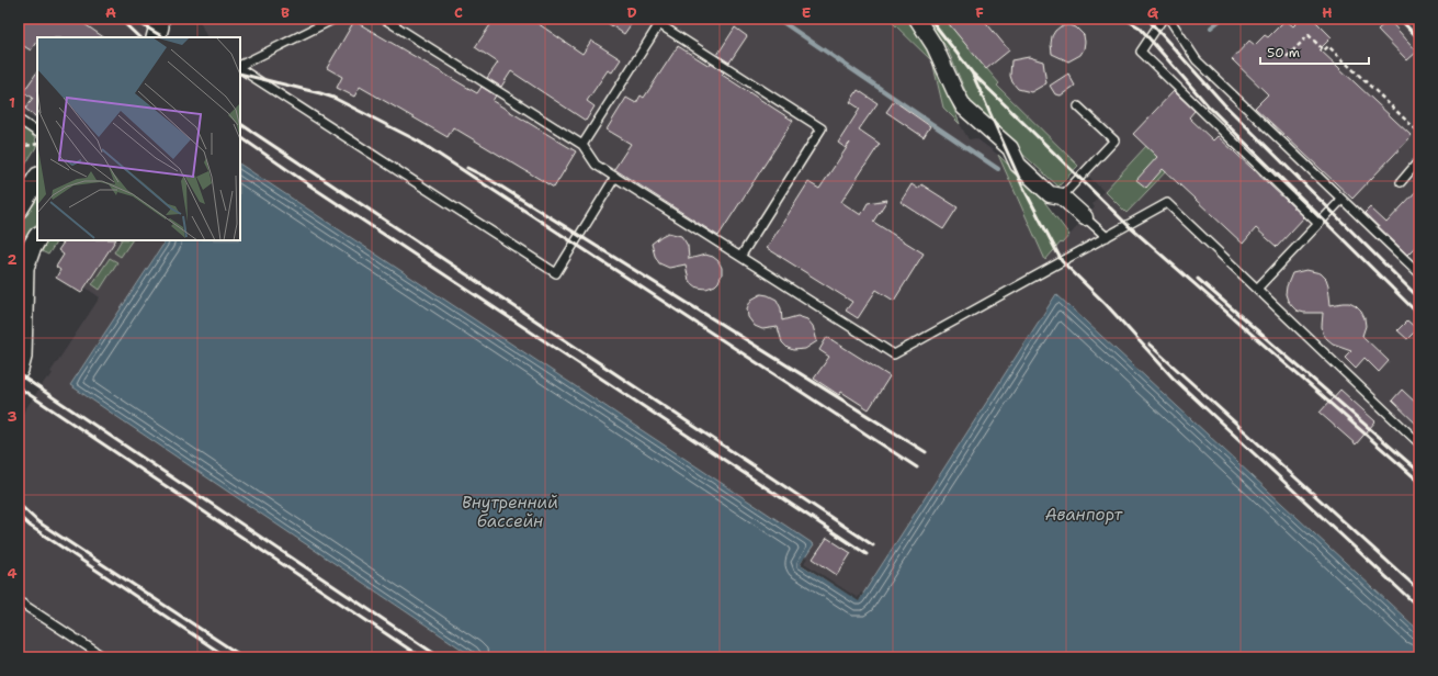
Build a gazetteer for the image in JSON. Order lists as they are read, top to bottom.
{
  "water": ["Внутренний бассейн", "Аванпорт"],
  "scale_bar": "50 m",
  "grid": {
    "columns": [
      "A",
      "B",
      "C",
      "D",
      "E",
      "F",
      "G",
      "H"
    ],
    "rows": [
      "1",
      "2",
      "3",
      "4"
    ]
  }
}
